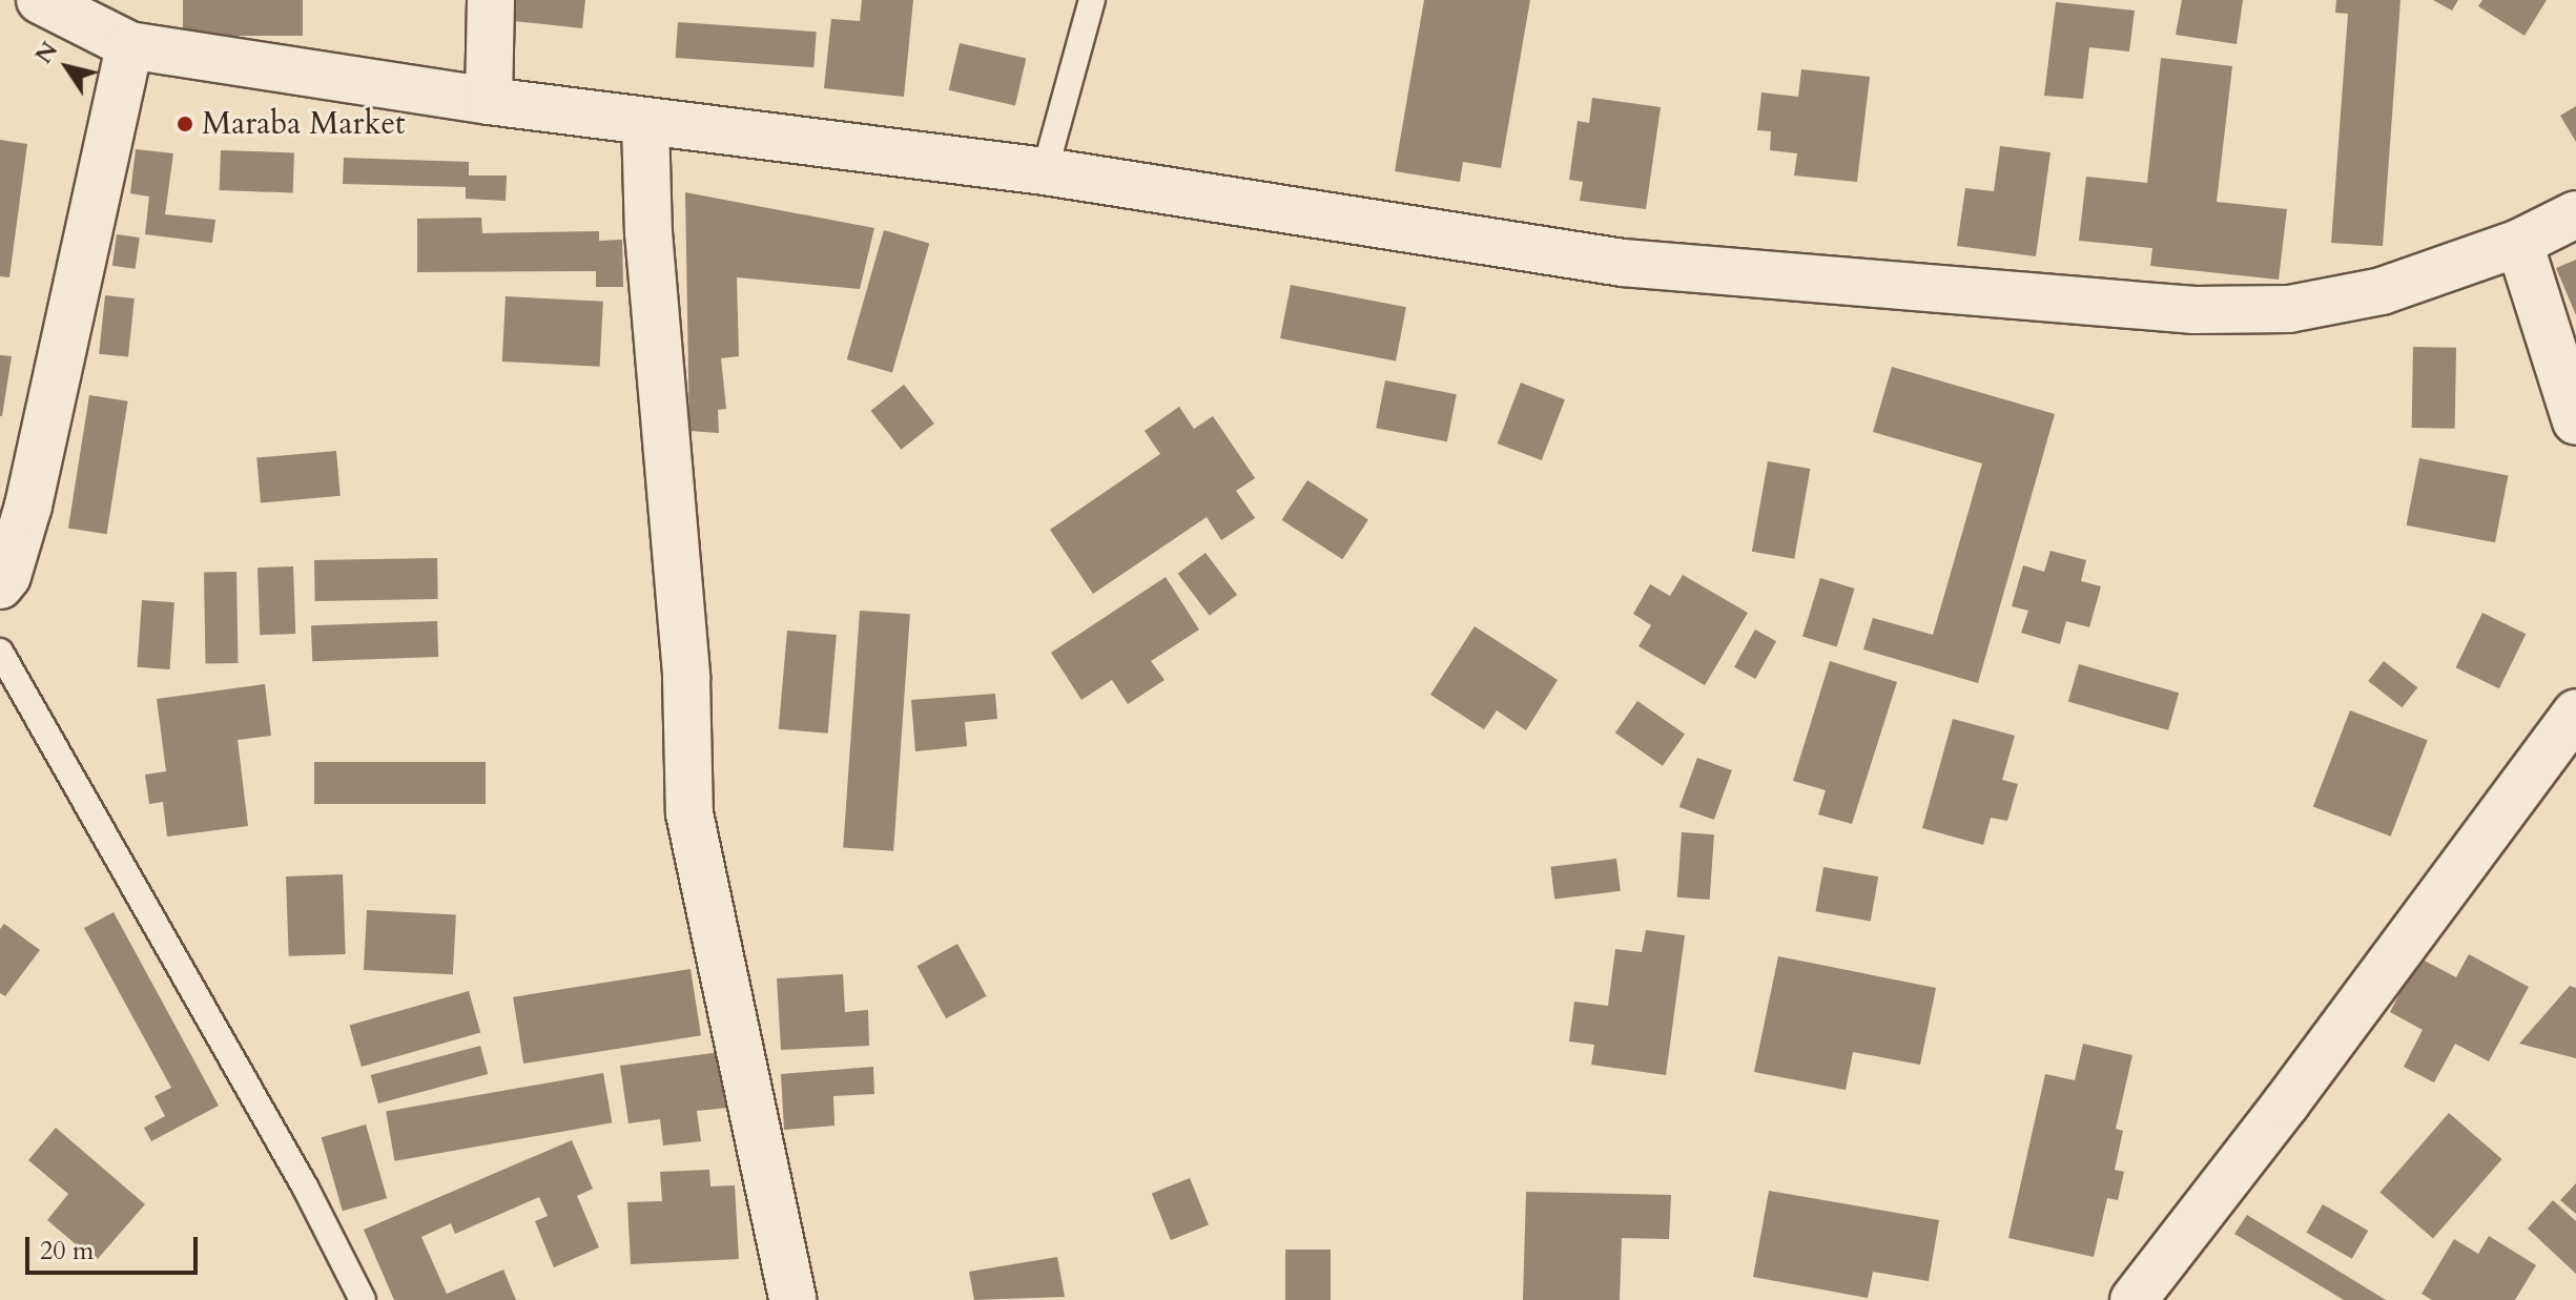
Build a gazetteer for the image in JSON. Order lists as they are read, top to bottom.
{
  "places": ["Maraba Market"],
  "scale_bar": "20 m",
  "north": "top left"
}
